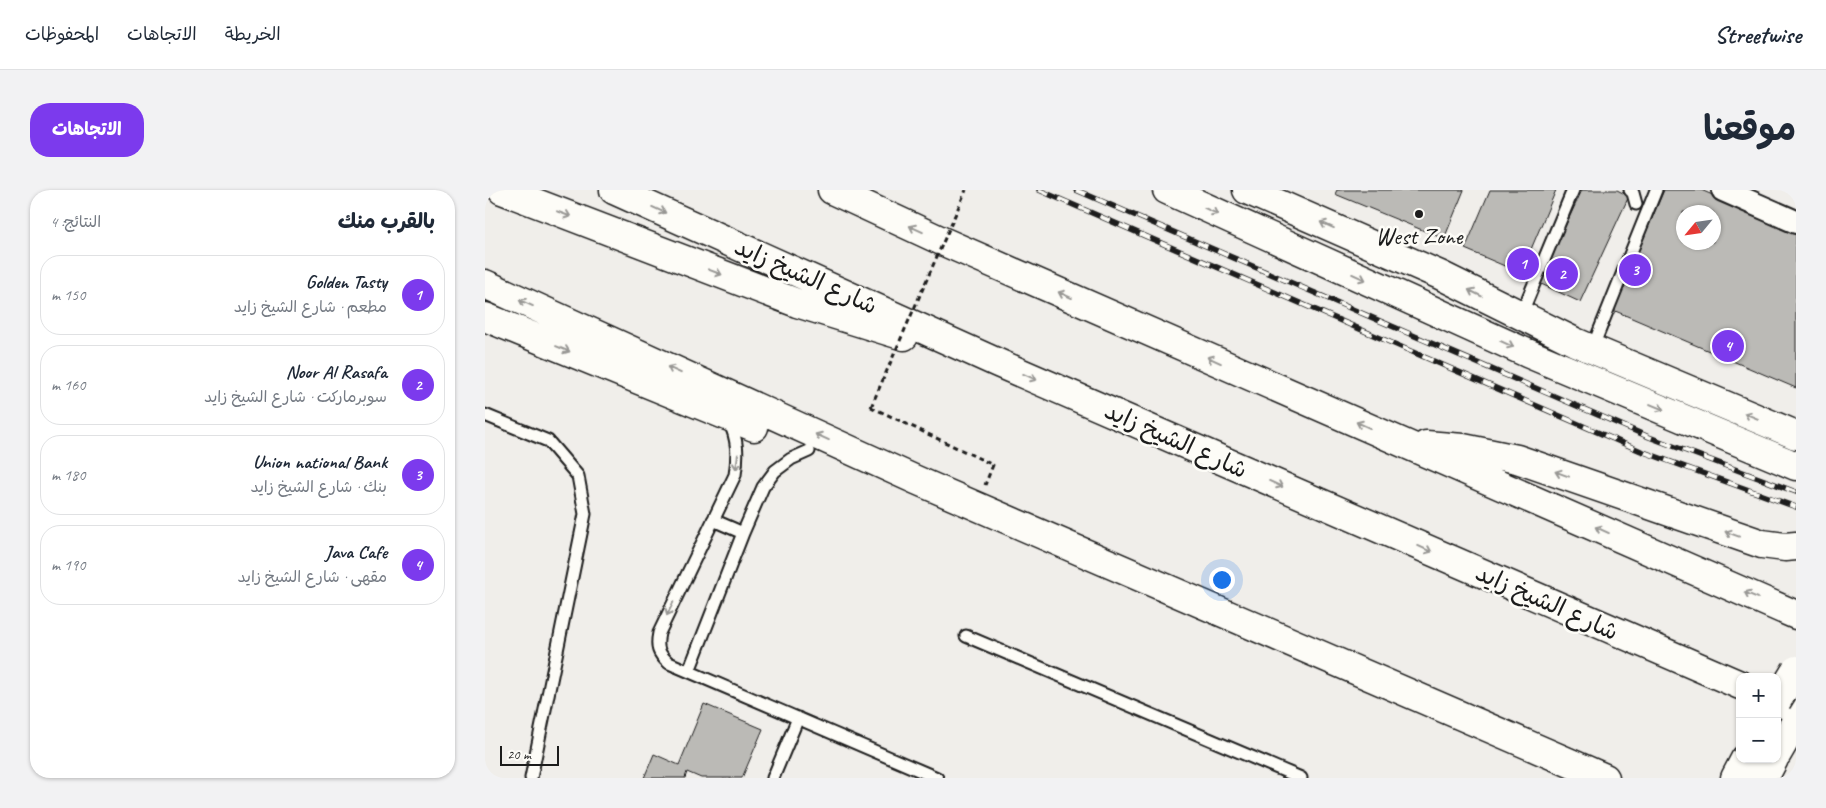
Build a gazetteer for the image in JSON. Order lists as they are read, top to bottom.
{
  "streets": {
    "main road": ["شارع الشيخ زايد"]
  },
  "places": ["West Zone"],
  "scale_bar": "20 m",
  "north": "bottom left",
  "page": {
    "header": "Streetwise",
    "nav": ["الخريطة", "الاتجاهات", "المحفوظات"],
    "title": "موقعنا",
    "buttons": "الاتجاهات",
    "heading": ["بالقرب منك", "النتائج: 4"],
    "pins": [
      "1",
      "3",
      "2",
      "4"
    ],
    "list": [
      {
        "mark": "1",
        "name": "Golden Tasty",
        "note": "مطعم · شارع الشيخ زايد",
        "value": "150 m"
      },
      {
        "mark": "2",
        "name": "Noor Al Rasafa",
        "note": "سوبرماركت · شارع الشيخ زايد",
        "value": "160 m"
      },
      {
        "mark": "3",
        "name": "Union national Bank",
        "note": "بنك · شارع الشيخ زايد",
        "value": "180 m"
      },
      {
        "mark": "4",
        "name": "Java Cafe",
        "note": "مقهى · شارع الشيخ زايد",
        "value": "190 m"
      }
    ],
    "map_buttons": ["+", "−"],
    "scale": "20 m"
  }
}
